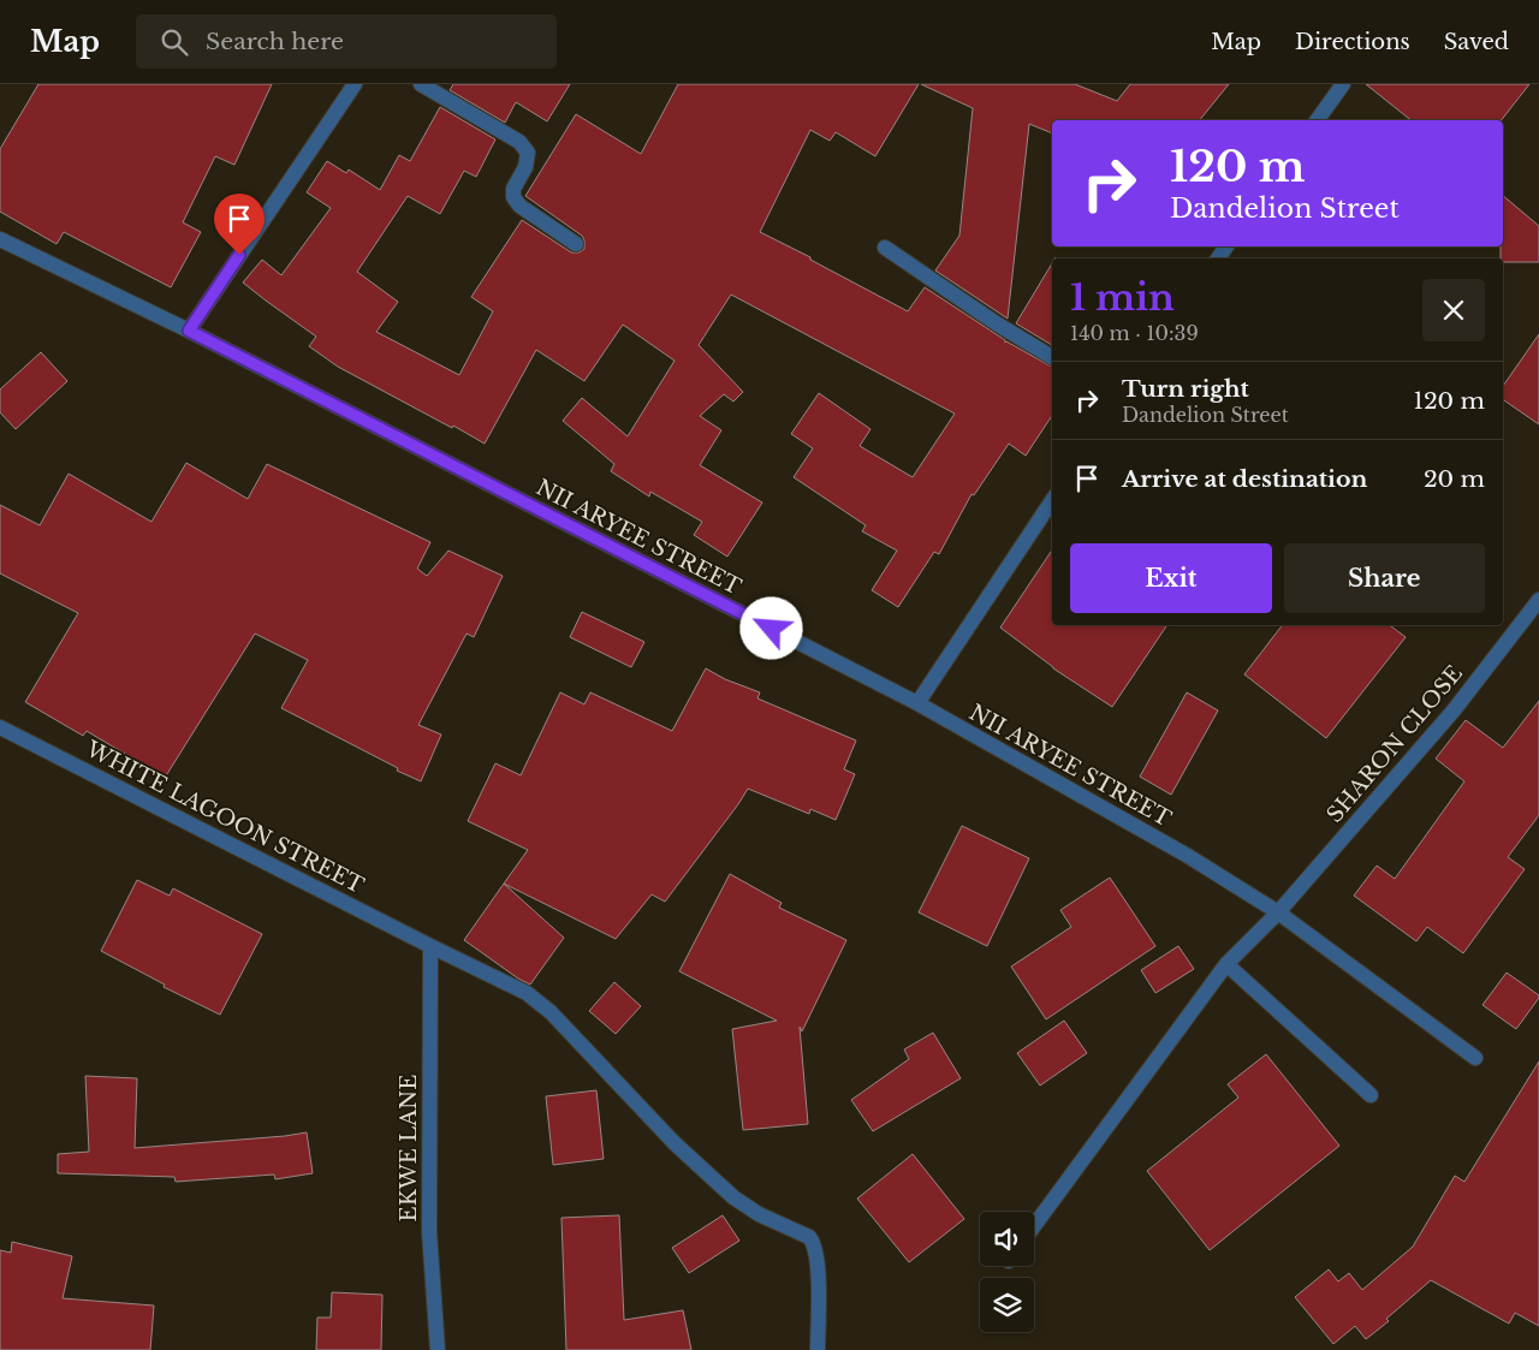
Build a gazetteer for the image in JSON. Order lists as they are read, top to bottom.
{
  "streets": {
    "street": [
      "NII ARYEE STREET",
      "SHARON CLOSE",
      "WHITE LAGOON STREET",
      "EKWE LANE"
    ]
  },
  "crossings": [
    ["NII ARYEE STREET", "SHARON CLOSE"],
    ["WHITE LAGOON STREET", "EKWE LANE"]
  ],
  "page": {
    "header": "Map",
    "search": "Search here",
    "nav": ["Map", "Directions", "Saved"],
    "turn": ["120 m", "Dandelion Street"],
    "heading": ["1 min", "140 m · 10:39"],
    "list": [
      {
        "name": "Turn right",
        "note": "Dandelion Street",
        "value": "120 m"
      },
      {
        "name": "Arrive at destination",
        "value": "20 m"
      }
    ],
    "buttons": ["Exit", "Share"]
  }
}
